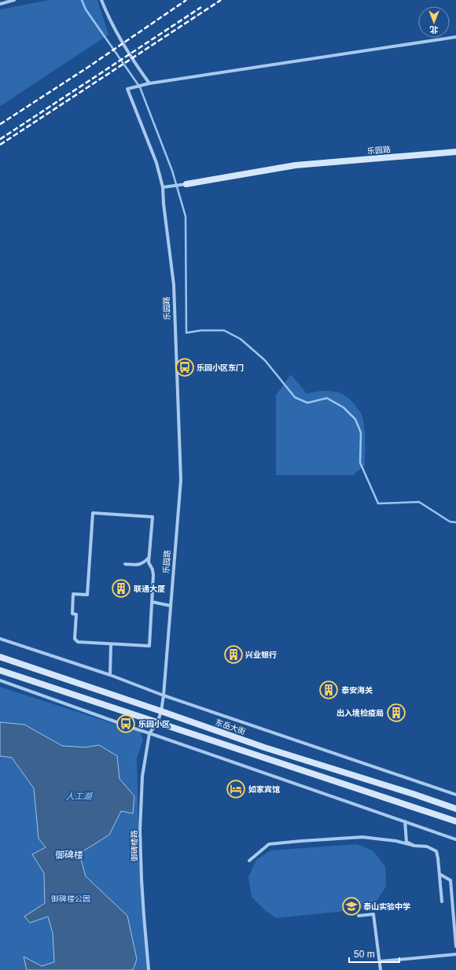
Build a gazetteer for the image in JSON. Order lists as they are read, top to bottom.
{
  "streets": {
    "main road": ["乐园路", "东岳大街"],
    "street": ["御碑楼路"]
  },
  "crossings": [
    ["乐园路", "东岳大街"],
    ["乐园路", "御碑楼路"]
  ],
  "districts": ["御碑楼"],
  "water": ["人工湖"],
  "parks": ["御碑楼公园"],
  "places": {
    "bus stop": ["乐园小区东门", "乐园小区"],
    "building": [
      "联通大厦",
      "兴业银行",
      "泰安海关",
      "出入境检疫局"
    ],
    "hotel": ["如家宾馆"],
    "school or university": ["泰山实验中学"]
  },
  "scale_bar": "50 m",
  "north": "bottom"
}
